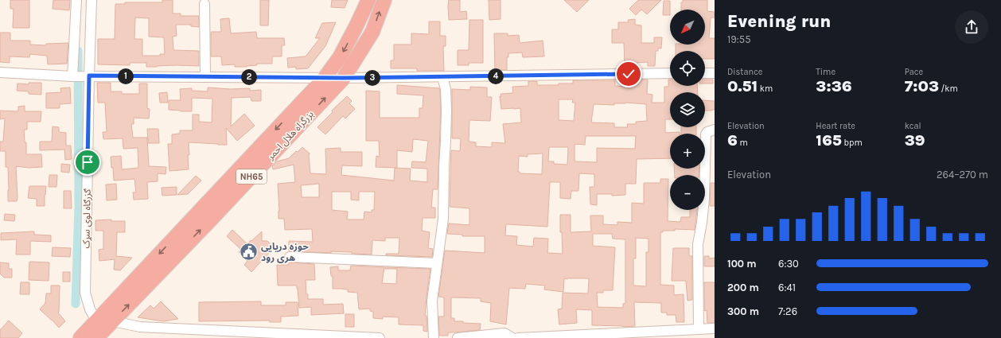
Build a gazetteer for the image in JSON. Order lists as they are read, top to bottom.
{
  "streets": {
    "highway": ["بزرگراه هلال احمر", "NH65"],
    "street": ["ګزرګاه لوی سړک"]
  },
  "crossings": [
    ["بزرگراه هلال احمر", "ګزرګاه لوی سړک"]
  ],
  "places": {
    "public building": ["حوزه دریایی هری رود"]
  },
  "north": "bottom left",
  "page": {
    "heading": ["Evening run", "19:55"],
    "map_buttons": ["+", "−"],
    "stats": [
      ["Distance", "0.51 km"],
      ["Time", "3:36"],
      ["Pace", "7:03 /km"],
      ["Elevation", "6 m"],
      ["Heart rate", "165 bpm"],
      ["kcal", "39"]
    ],
    "pins": [
      "1",
      "4",
      "2",
      "3"
    ],
    "chart": ["Elevation", "264–270 m"],
    "list": [
      {
        "name": "100 m",
        "note": "6:30"
      },
      {
        "name": "200 m",
        "note": "6:41"
      },
      {
        "name": "300 m",
        "note": "7:26"
      }
    ]
  }
}
